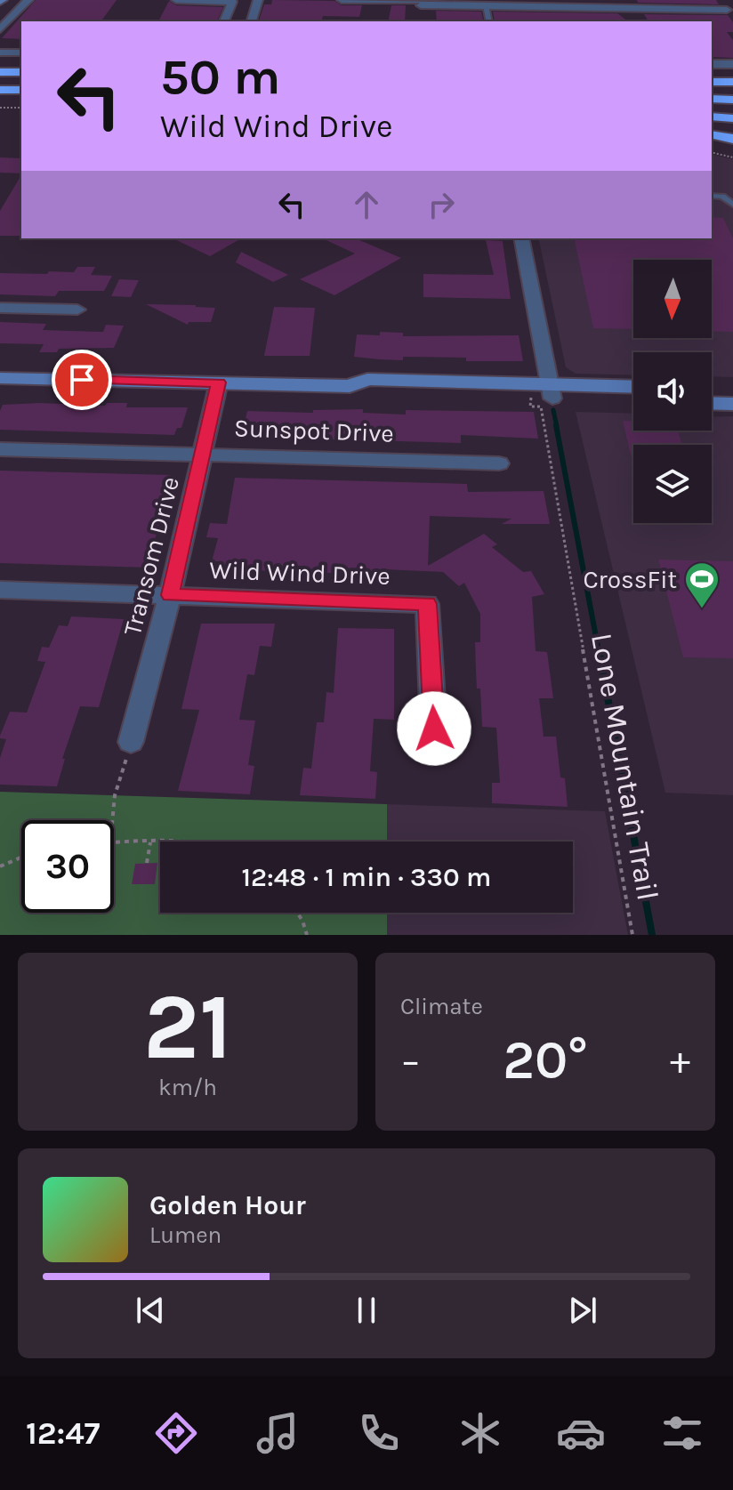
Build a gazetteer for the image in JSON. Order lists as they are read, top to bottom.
{
  "streets": {
    "street": ["Sunspot Drive", "Transom Drive", "Wild Wind Drive"],
    "path": ["Lone Mountain Trail"]
  },
  "crossings": [
    ["Sunspot Drive", "Transom Drive"],
    ["Transom Drive", "Wild Wind Drive"]
  ],
  "places": {
    "sports": ["CrossFit"]
  },
  "north": "bottom",
  "page": {
    "turn": ["50 m", "Wild Wind Drive"],
    "limit": "30",
    "trip": "12:48 · 1 min · 330 m",
    "tile": [
      ["21", "km/h"],
      "Climate"
    ],
    "heat": ["−", "20°", "+"],
    "song": ["Golden Hour", "Lumen"],
    "tabs": "12:47"
  }
}
